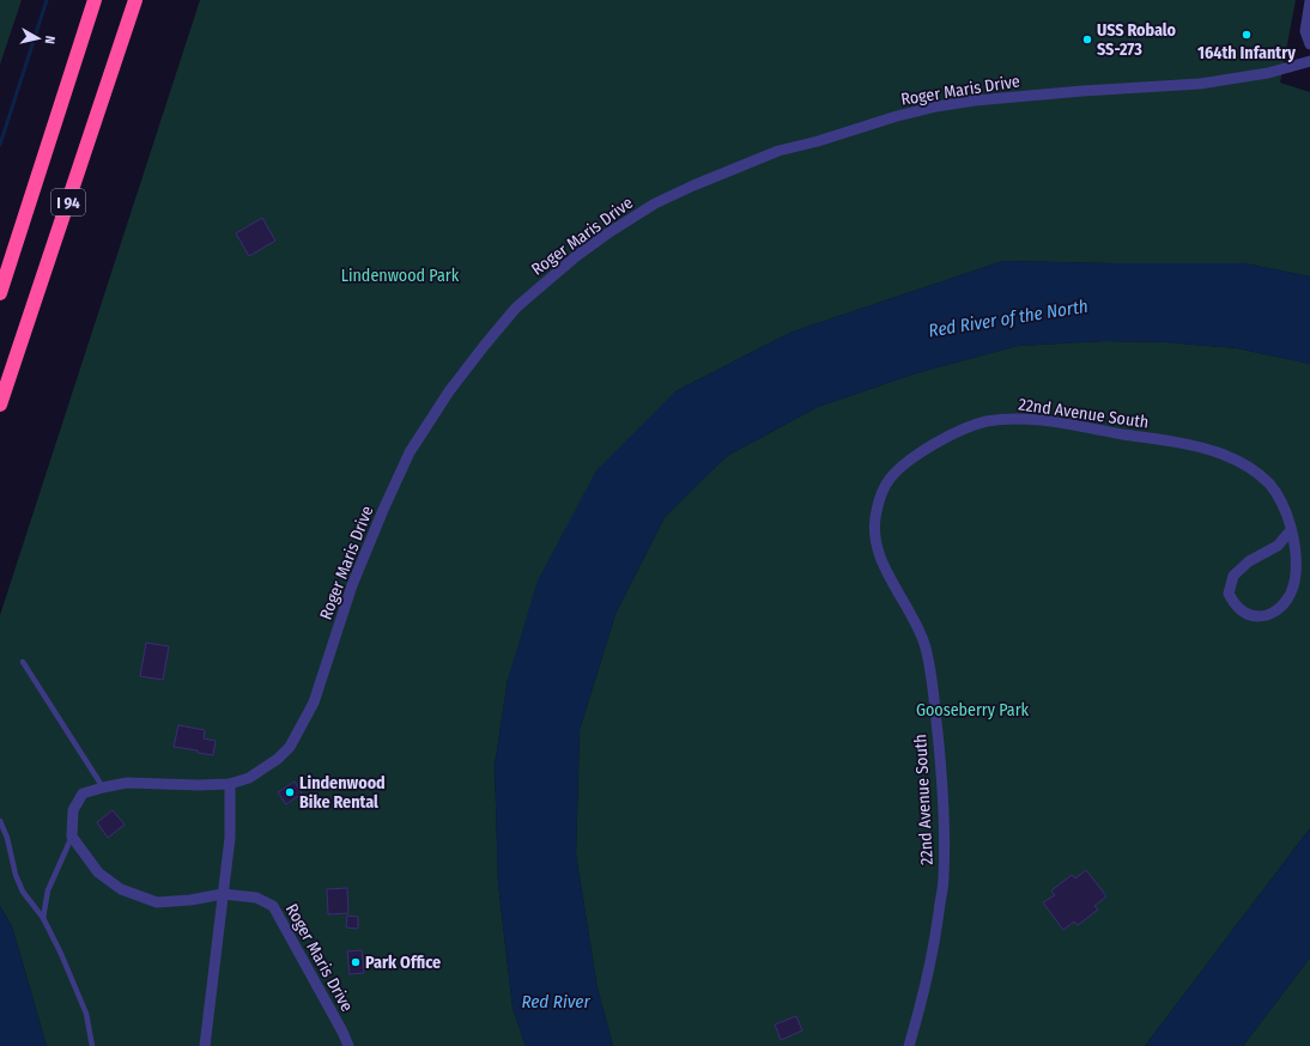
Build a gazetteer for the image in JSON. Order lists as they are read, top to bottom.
{
  "streets": {
    "highway": ["I 94"],
    "street": ["Roger Maris Drive", "22nd Avenue South"]
  },
  "water": ["Red River of the North", "Red River"],
  "parks": ["Lindenwood Park", "Gooseberry Park"],
  "places": [
    "164th Infantry",
    "USS Robalo SS-273",
    "Lindenwood Bike Rental",
    "Park Office"
  ],
  "north": "right"
}
